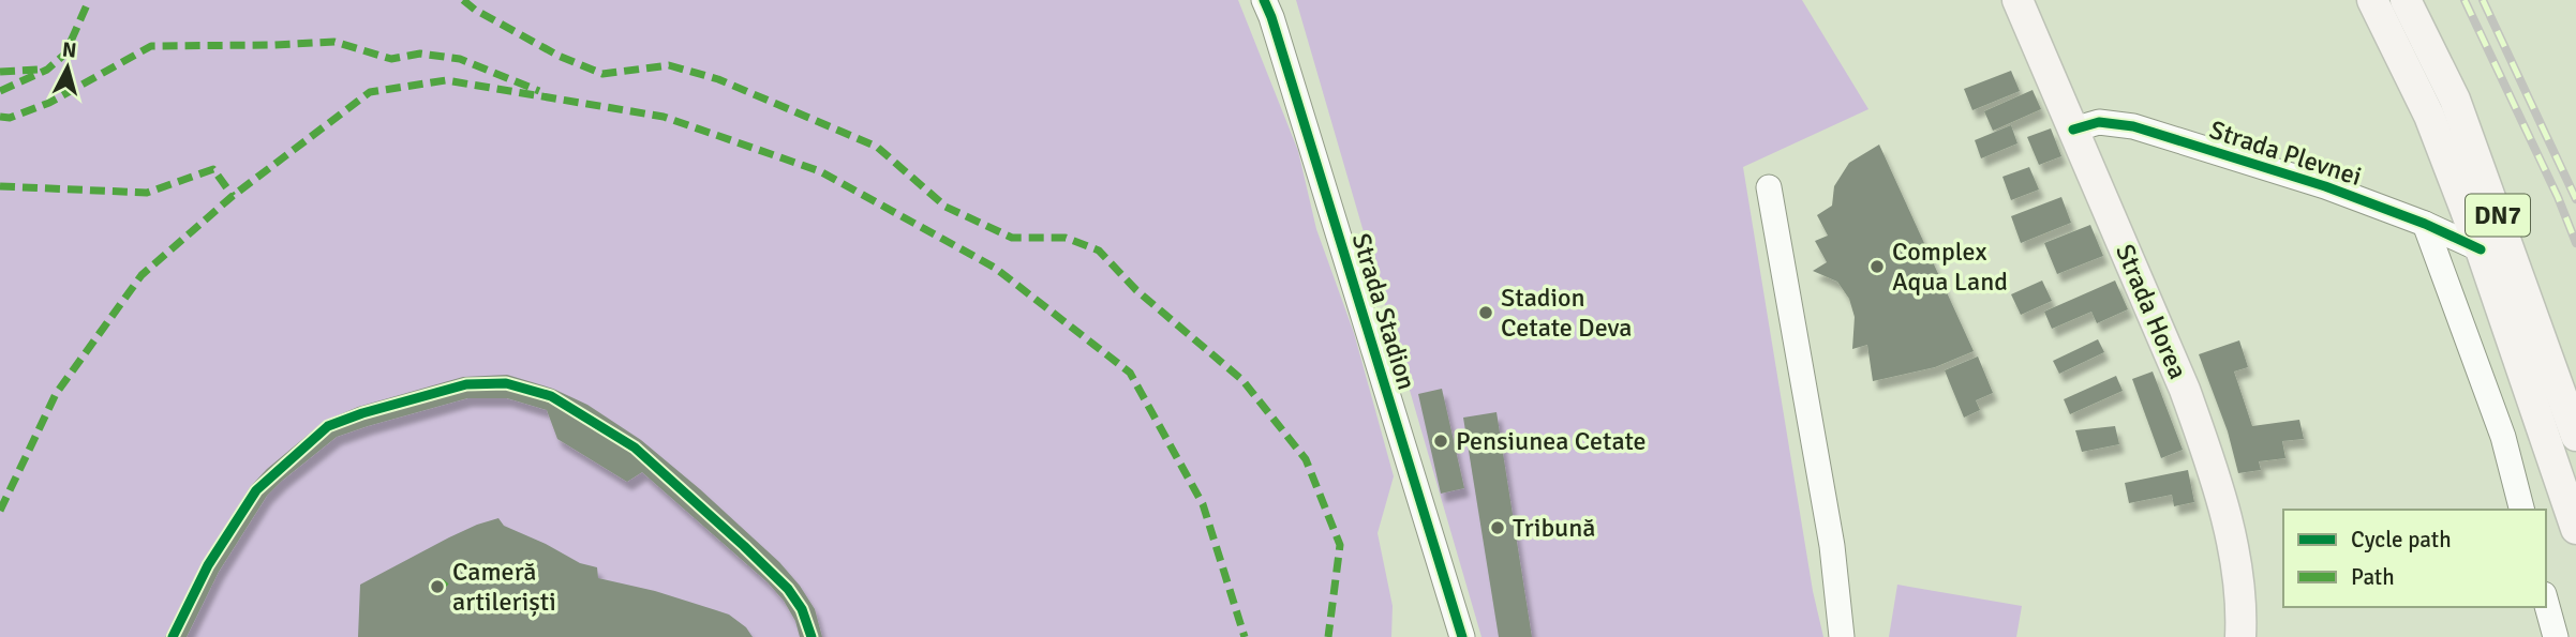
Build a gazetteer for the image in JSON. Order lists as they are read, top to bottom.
{
  "streets": {
    "main road": ["DN7", "Strada Horea"],
    "street": ["Strada Plevnei", "Strada Stadion"]
  },
  "crossings": [
    ["Strada Plevnei", "DN7"],
    ["Strada Plevnei", "Strada Horea"]
  ],
  "places": [
    "Complex Aqua Land",
    "Stadion Cetate Deva",
    "Pensiunea Cetate",
    "Tribună",
    "Cameră artileriști"
  ],
  "legend": ["Cycle path", "Path"],
  "north": "top"
}
